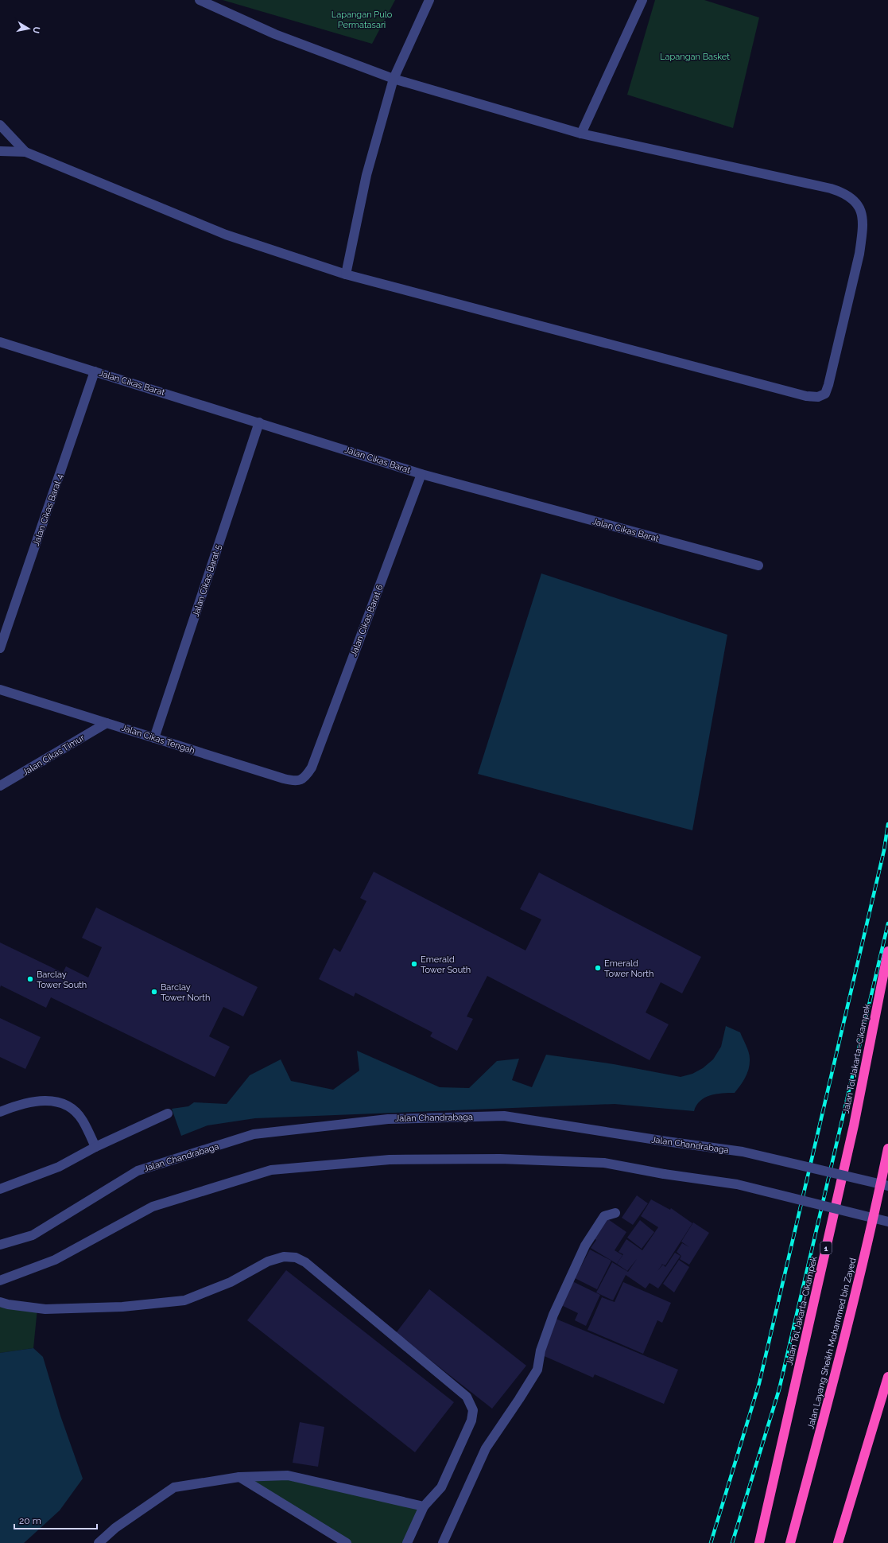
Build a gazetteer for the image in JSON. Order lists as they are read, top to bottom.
{
  "streets": {
    "highway": ["Jalan Tol Jakarta–Cikampek", "1", "Jalan Layang Sheikh Mohammed bin Zayed"],
    "street": [
      "Jalan Cikas Barat",
      "Jalan Cikas Barat 4",
      "Jalan Cikas Barat 5",
      "Jalan Cikas Barat 6",
      "Jalan Cikas Tengah",
      "Jalan Cikas Timur",
      "Jalan Chandrabaga"
    ]
  },
  "crossings": [
    ["Jalan Cikas Barat", "Jalan Cikas Barat 4"],
    ["Jalan Cikas Barat", "Jalan Cikas Barat 5"],
    ["Jalan Cikas Barat", "Jalan Cikas Barat 6"],
    ["Jalan Cikas Barat 5", "Jalan Cikas Tengah"],
    ["Jalan Cikas Barat 6", "Jalan Cikas Tengah"],
    ["Jalan Cikas Tengah", "Jalan Cikas Timur"]
  ],
  "parks": ["Lapangan Pulo Permatasari", "Lapangan Basket"],
  "places": [
    "Emerald Tower South",
    "Emerald Tower North",
    "Barclay Tower South",
    "Barclay Tower North"
  ],
  "scale_bar": "20 m",
  "north": "right"
}
